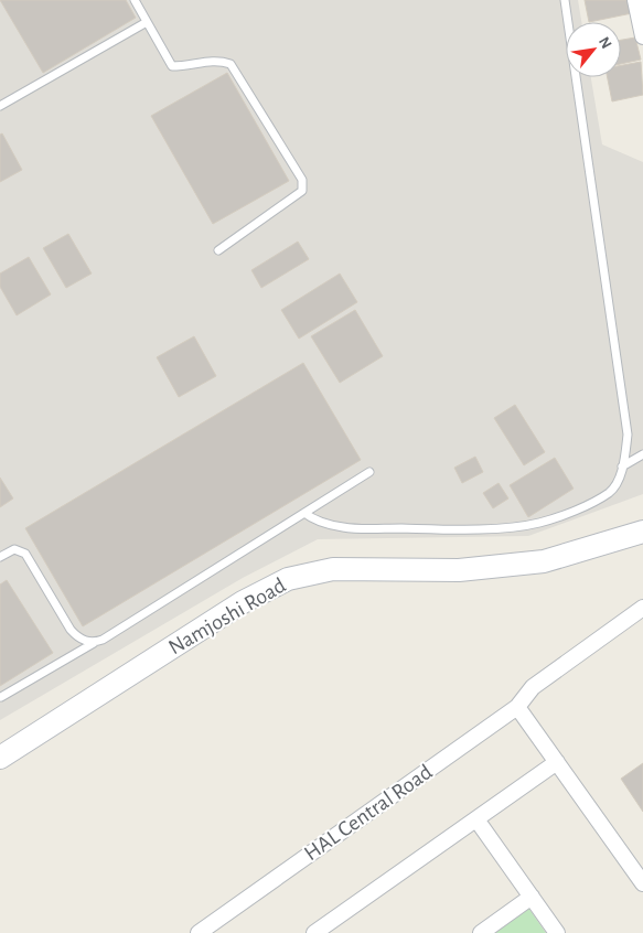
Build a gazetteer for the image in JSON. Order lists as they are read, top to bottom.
{
  "streets": {
    "main road": ["Namjoshi Road"],
    "street": ["HAL Central Road"]
  },
  "north": "top right"
}
